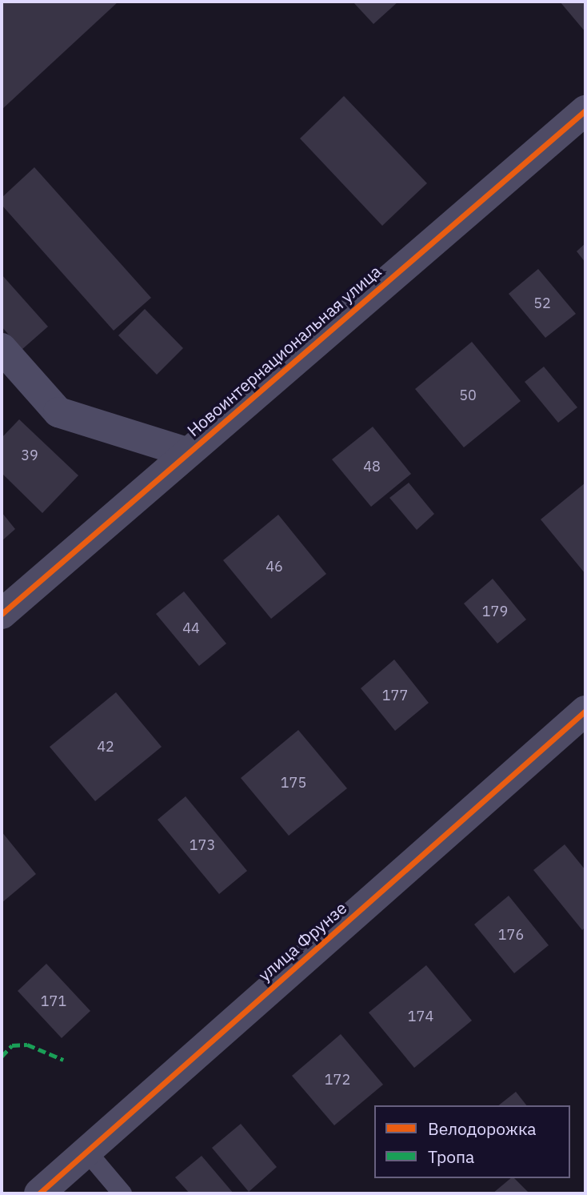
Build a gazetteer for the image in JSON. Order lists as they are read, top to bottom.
{
  "streets": {
    "street": ["Новоинтернациональная улица", "улица Фрунзе"]
  },
  "house_numbers": [
    "52",
    "50",
    "39",
    "48",
    "46",
    "179",
    "44",
    "177",
    "42",
    "175",
    "173",
    "176",
    "171",
    "174",
    "172"
  ],
  "legend": ["Велодорожка", "Тропа"]
}
